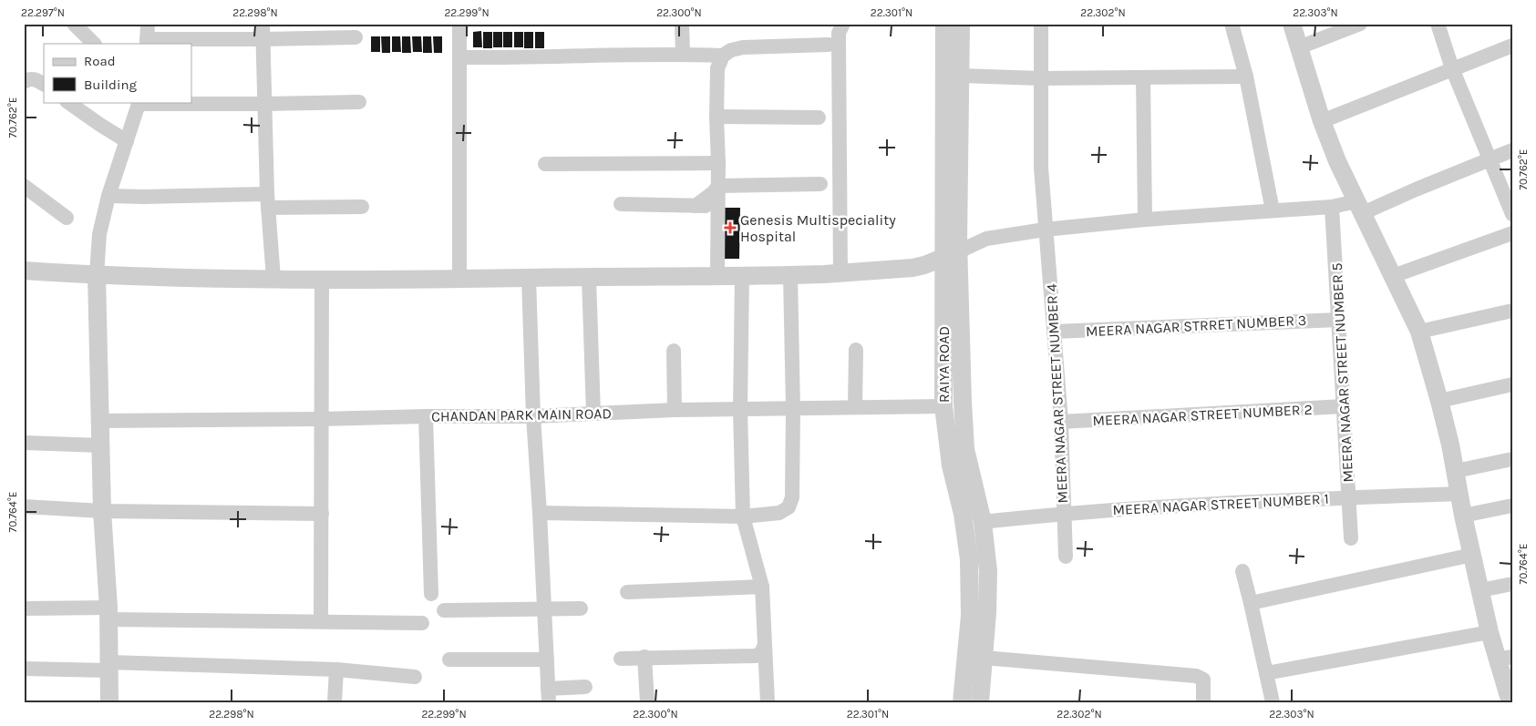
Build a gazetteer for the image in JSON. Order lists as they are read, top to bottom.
{
  "streets": {
    "street": [
      "MEERA NAGAR STRRET NUMBER 3",
      "RAIYA ROAD",
      "MEERA NAGAR STREET NUMBER 5",
      "MEERA NAGAR STREET NUMBER 4",
      "CHANDAN PARK MAIN ROAD",
      "MEERA NAGAR STREET NUMBER 2",
      "MEERA NAGAR STREET NUMBER 1"
    ]
  },
  "crossings": [
    ["MEERA NAGAR STRRET NUMBER 3", "MEERA NAGAR STREET NUMBER 5"],
    ["MEERA NAGAR STRRET NUMBER 3", "MEERA NAGAR STREET NUMBER 4"],
    ["RAIYA ROAD", "CHANDAN PARK MAIN ROAD"],
    ["RAIYA ROAD", "MEERA NAGAR STREET NUMBER 1"],
    ["MEERA NAGAR STREET NUMBER 5", "MEERA NAGAR STREET NUMBER 2"],
    ["MEERA NAGAR STREET NUMBER 5", "MEERA NAGAR STREET NUMBER 1"],
    ["MEERA NAGAR STREET NUMBER 4", "MEERA NAGAR STREET NUMBER 2"],
    ["MEERA NAGAR STREET NUMBER 4", "MEERA NAGAR STREET NUMBER 1"]
  ],
  "places": {
    "health": ["Genesis Multispeciality Hospital"]
  },
  "legend": ["Road", "Building"],
  "coordinates": [
    "22.297°N",
    "22.298°N",
    "22.299°N",
    "22.300°N",
    "22.301°N",
    "22.302°N",
    "22.303°N",
    "70.762°E",
    "70.764°E"
  ]
}
